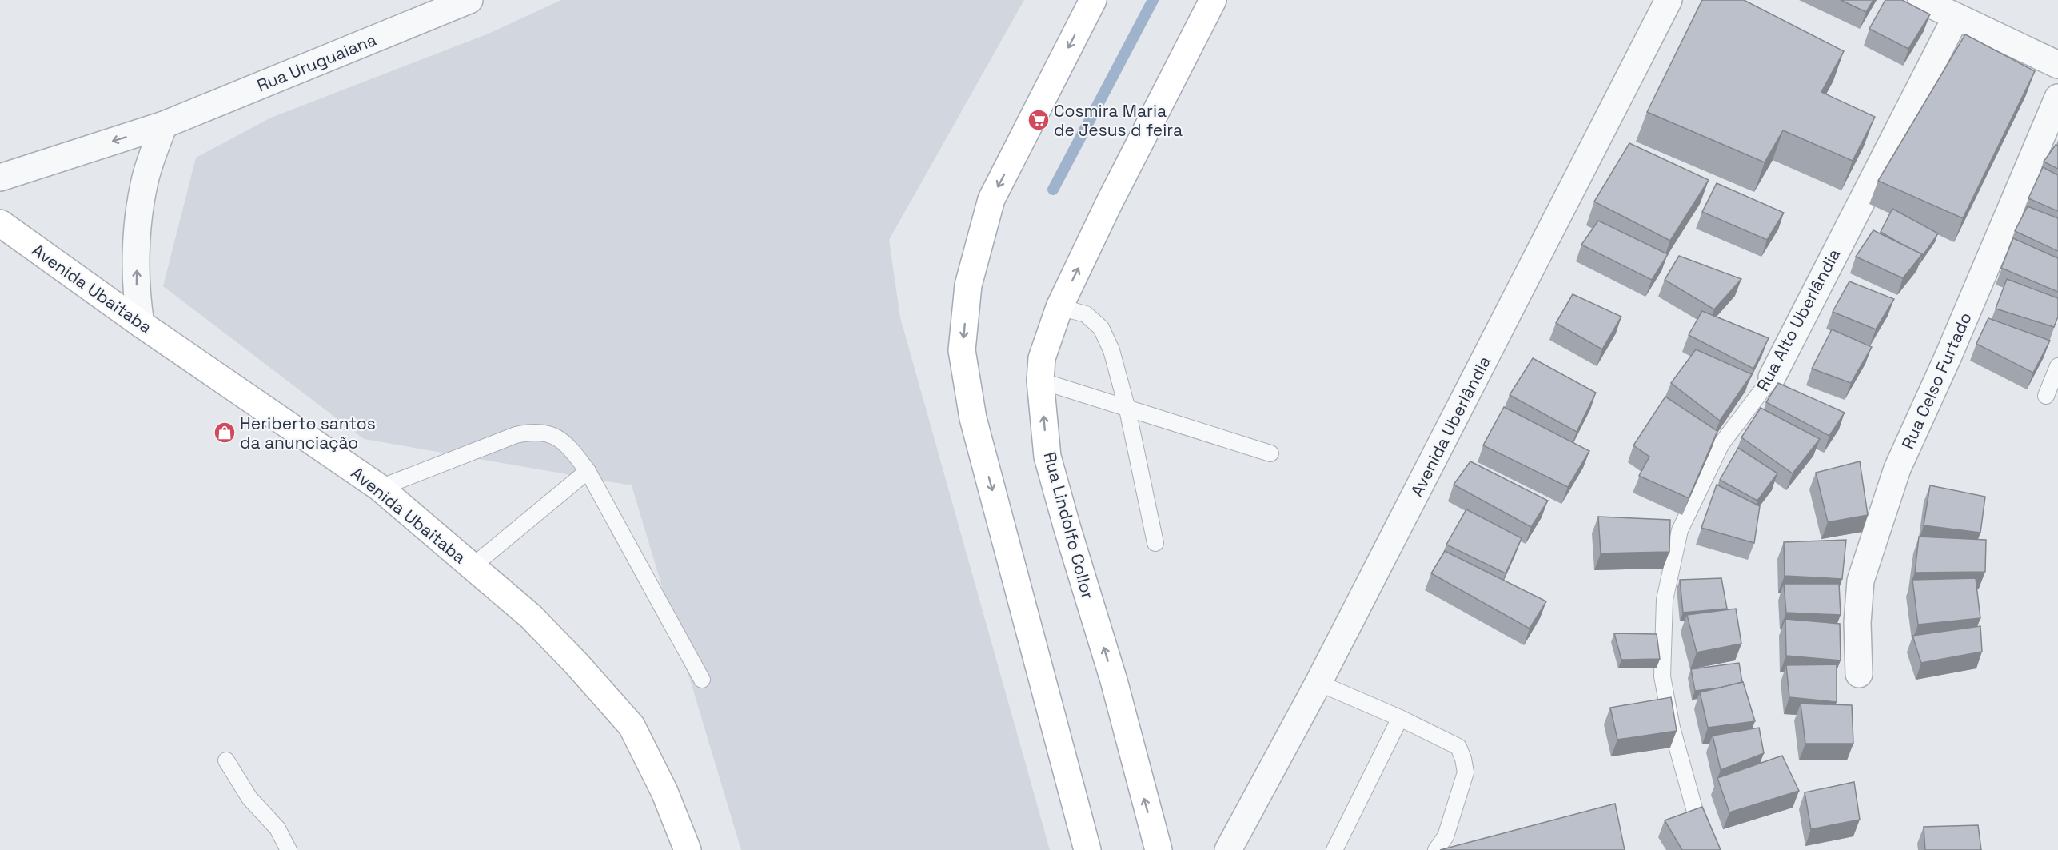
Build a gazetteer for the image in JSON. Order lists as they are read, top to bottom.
{
  "streets": {
    "main road": ["Avenida Ubaitaba", "Rua Lindolfo Collor"],
    "street": [
      "Rua Uruguaiana",
      "Rua Alto Uberlândia",
      "Rua Celso Furtado",
      "Avenida Uberlândia"
    ]
  },
  "places": {
    "supermarket": ["Cosmira Maria de Jesus d feira"],
    "shop": ["Heriberto santos da anunciação"]
  }
}
